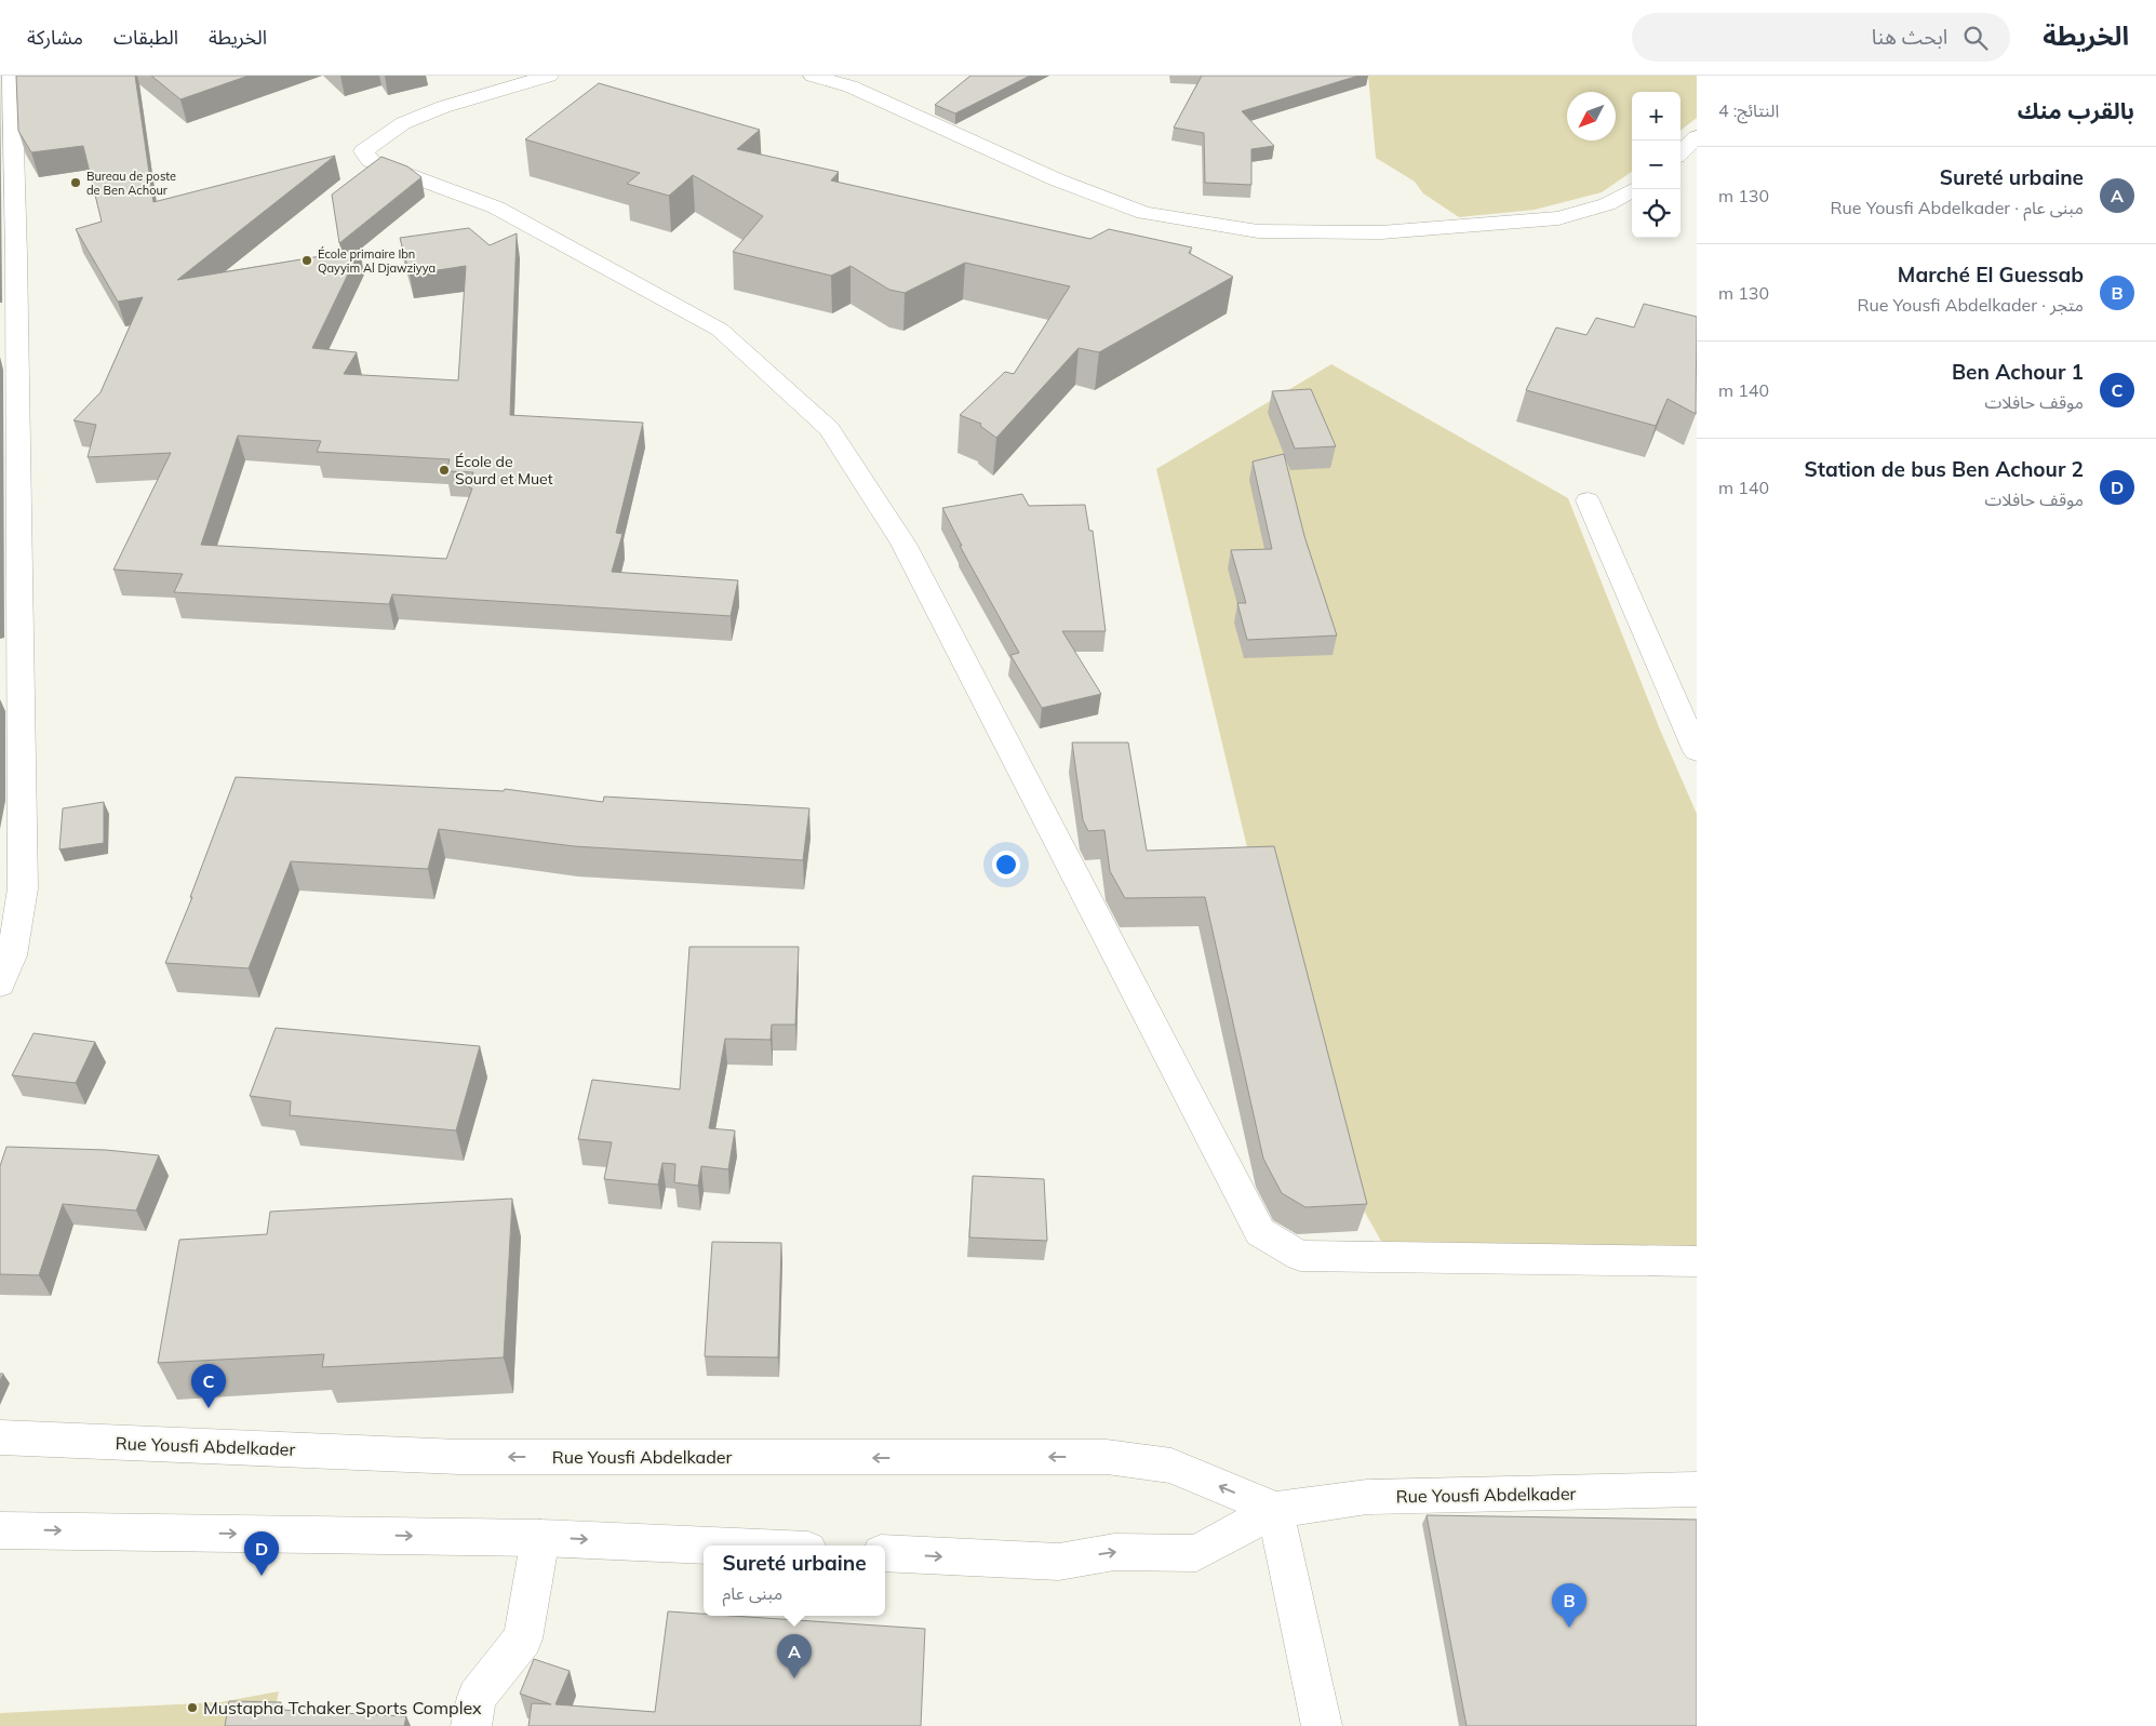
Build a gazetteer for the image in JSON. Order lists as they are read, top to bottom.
{
  "streets": {
    "main road": ["Rue Yousfi Abdelkader"]
  },
  "places": [
    "Bureau de poste de Ben Achour",
    "École primaire Ibn Qayyim Al Djawziyya",
    "École de Sourd et Muet",
    "Mustapha Tchaker Sports Complex"
  ],
  "north": "bottom left",
  "page": {
    "header": "الخريطة",
    "search": "ابحث هنا",
    "nav": ["الخريطة", "الطبقات", "مشاركة"],
    "heading": ["بالقرب منك", "النتائج: 4"],
    "map_buttons": ["+", "−"],
    "list": [
      {
        "mark": "A",
        "name": "Sureté urbaine",
        "note": "مبنى عام · Rue Yousfi Abdelkader",
        "value": "130 m"
      },
      {
        "mark": "B",
        "name": "Marché El Guessab",
        "note": "متجر · Rue Yousfi Abdelkader",
        "value": "130 m"
      },
      {
        "mark": "C",
        "name": "Ben Achour 1",
        "note": "موقف حافلات",
        "value": "140 m"
      },
      {
        "mark": "D",
        "name": "Station de bus Ben Achour 2",
        "note": "موقف حافلات",
        "value": "140 m"
      }
    ],
    "pins": [
      "C",
      "D",
      "B",
      "A"
    ],
    "popup": ["Sureté urbaine", "مبنى عام"]
  }
}
